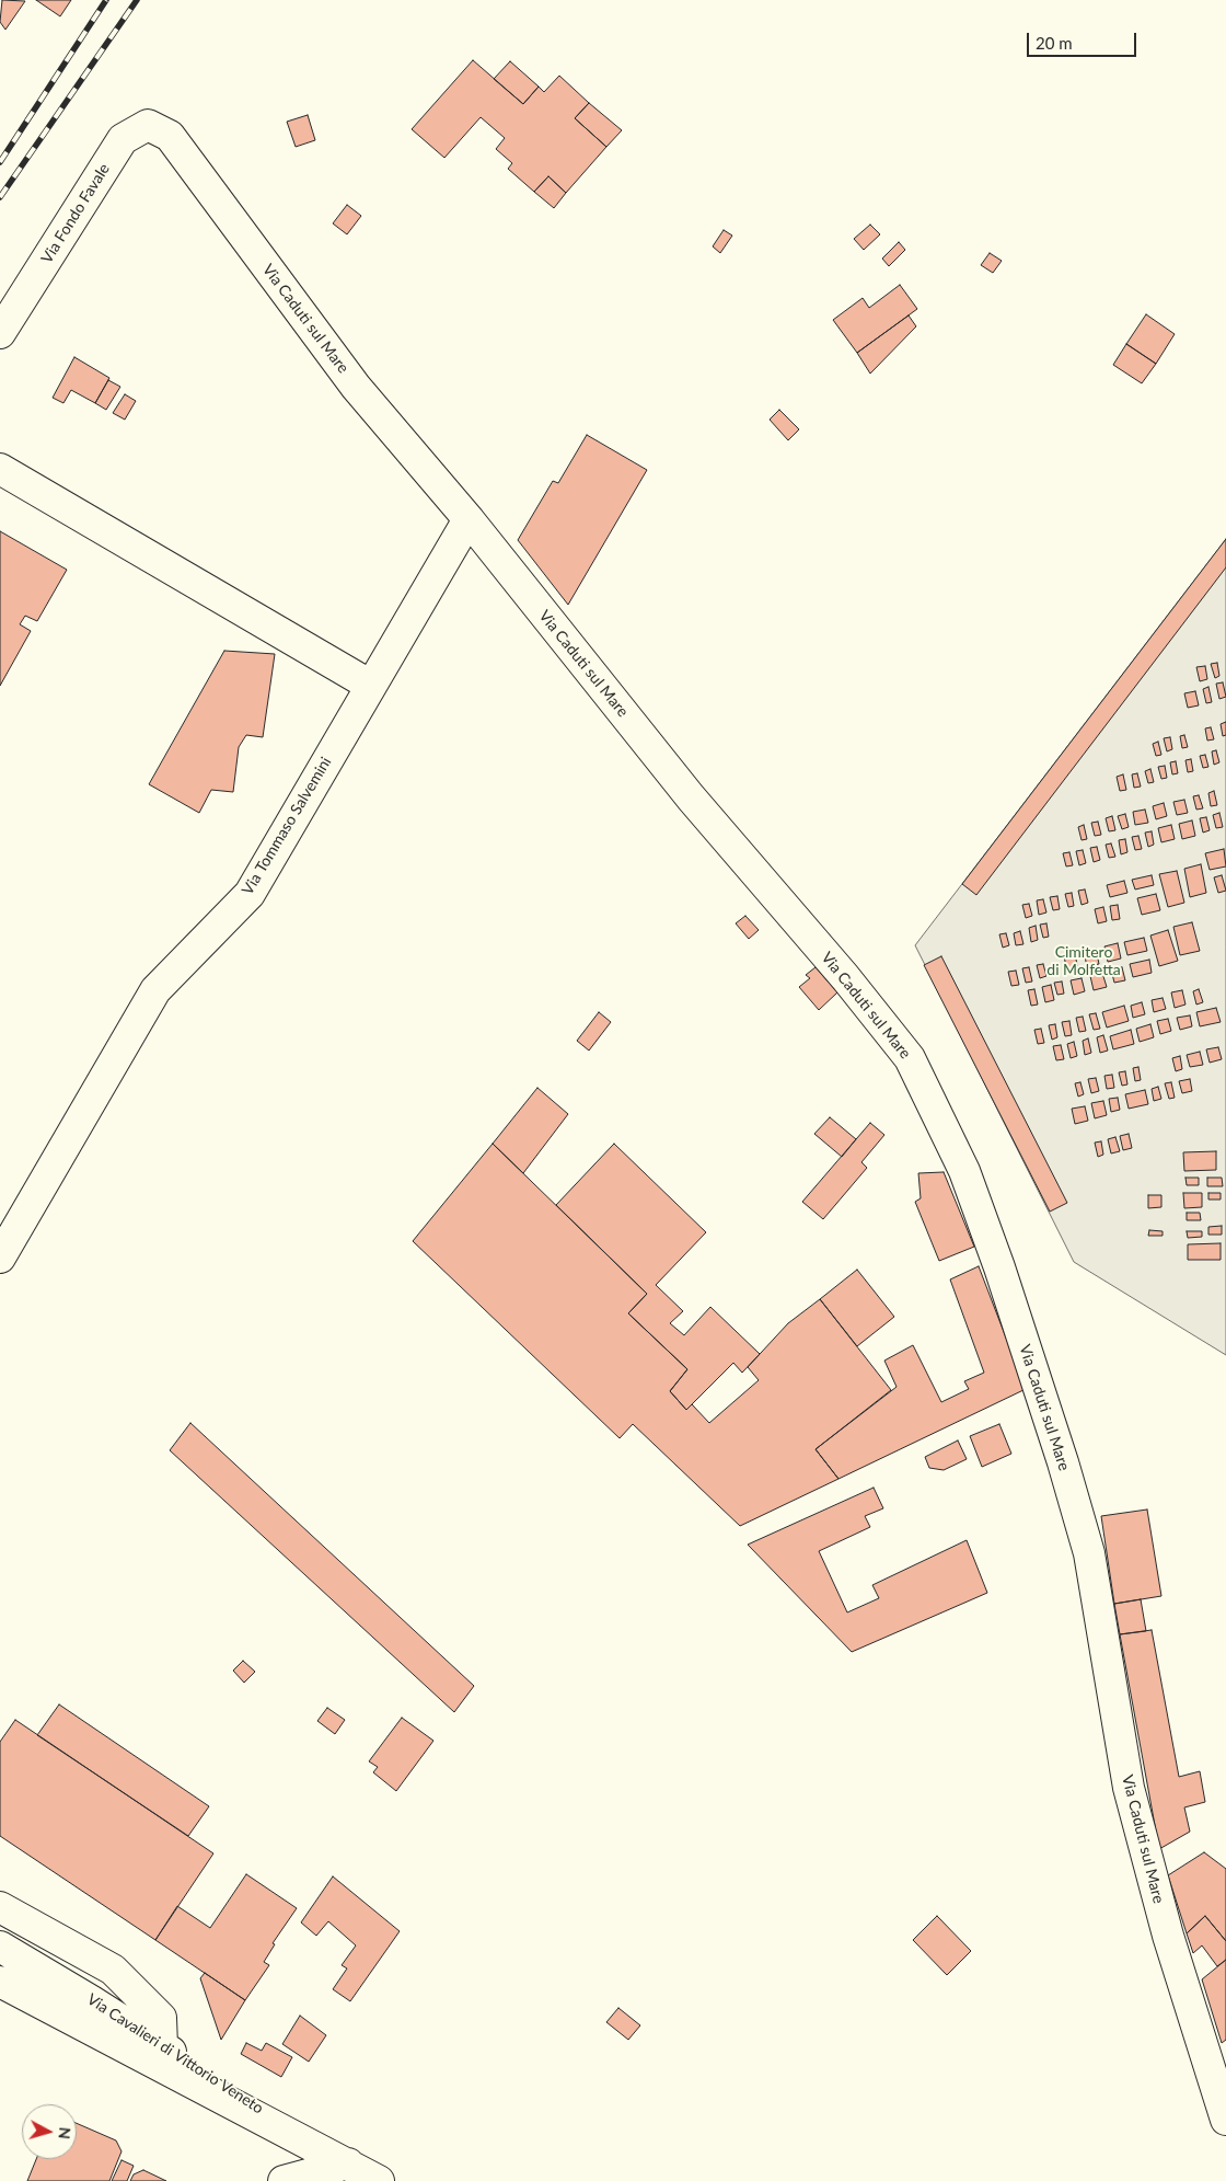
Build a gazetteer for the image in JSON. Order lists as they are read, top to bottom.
{
  "streets": {
    "street": [
      "Via Fondo Favale",
      "Via Caduti sul Mare",
      "Via Tommaso Salvemini",
      "Via Cavalieri di Vittorio Veneto"
    ]
  },
  "crossings": [
    ["Via Fondo Favale", "Via Caduti sul Mare"],
    ["Via Caduti sul Mare", "Via Tommaso Salvemini"]
  ],
  "parks": ["Cimitero di Molfetta"],
  "scale_bar": "20 m",
  "north": "right"
}
